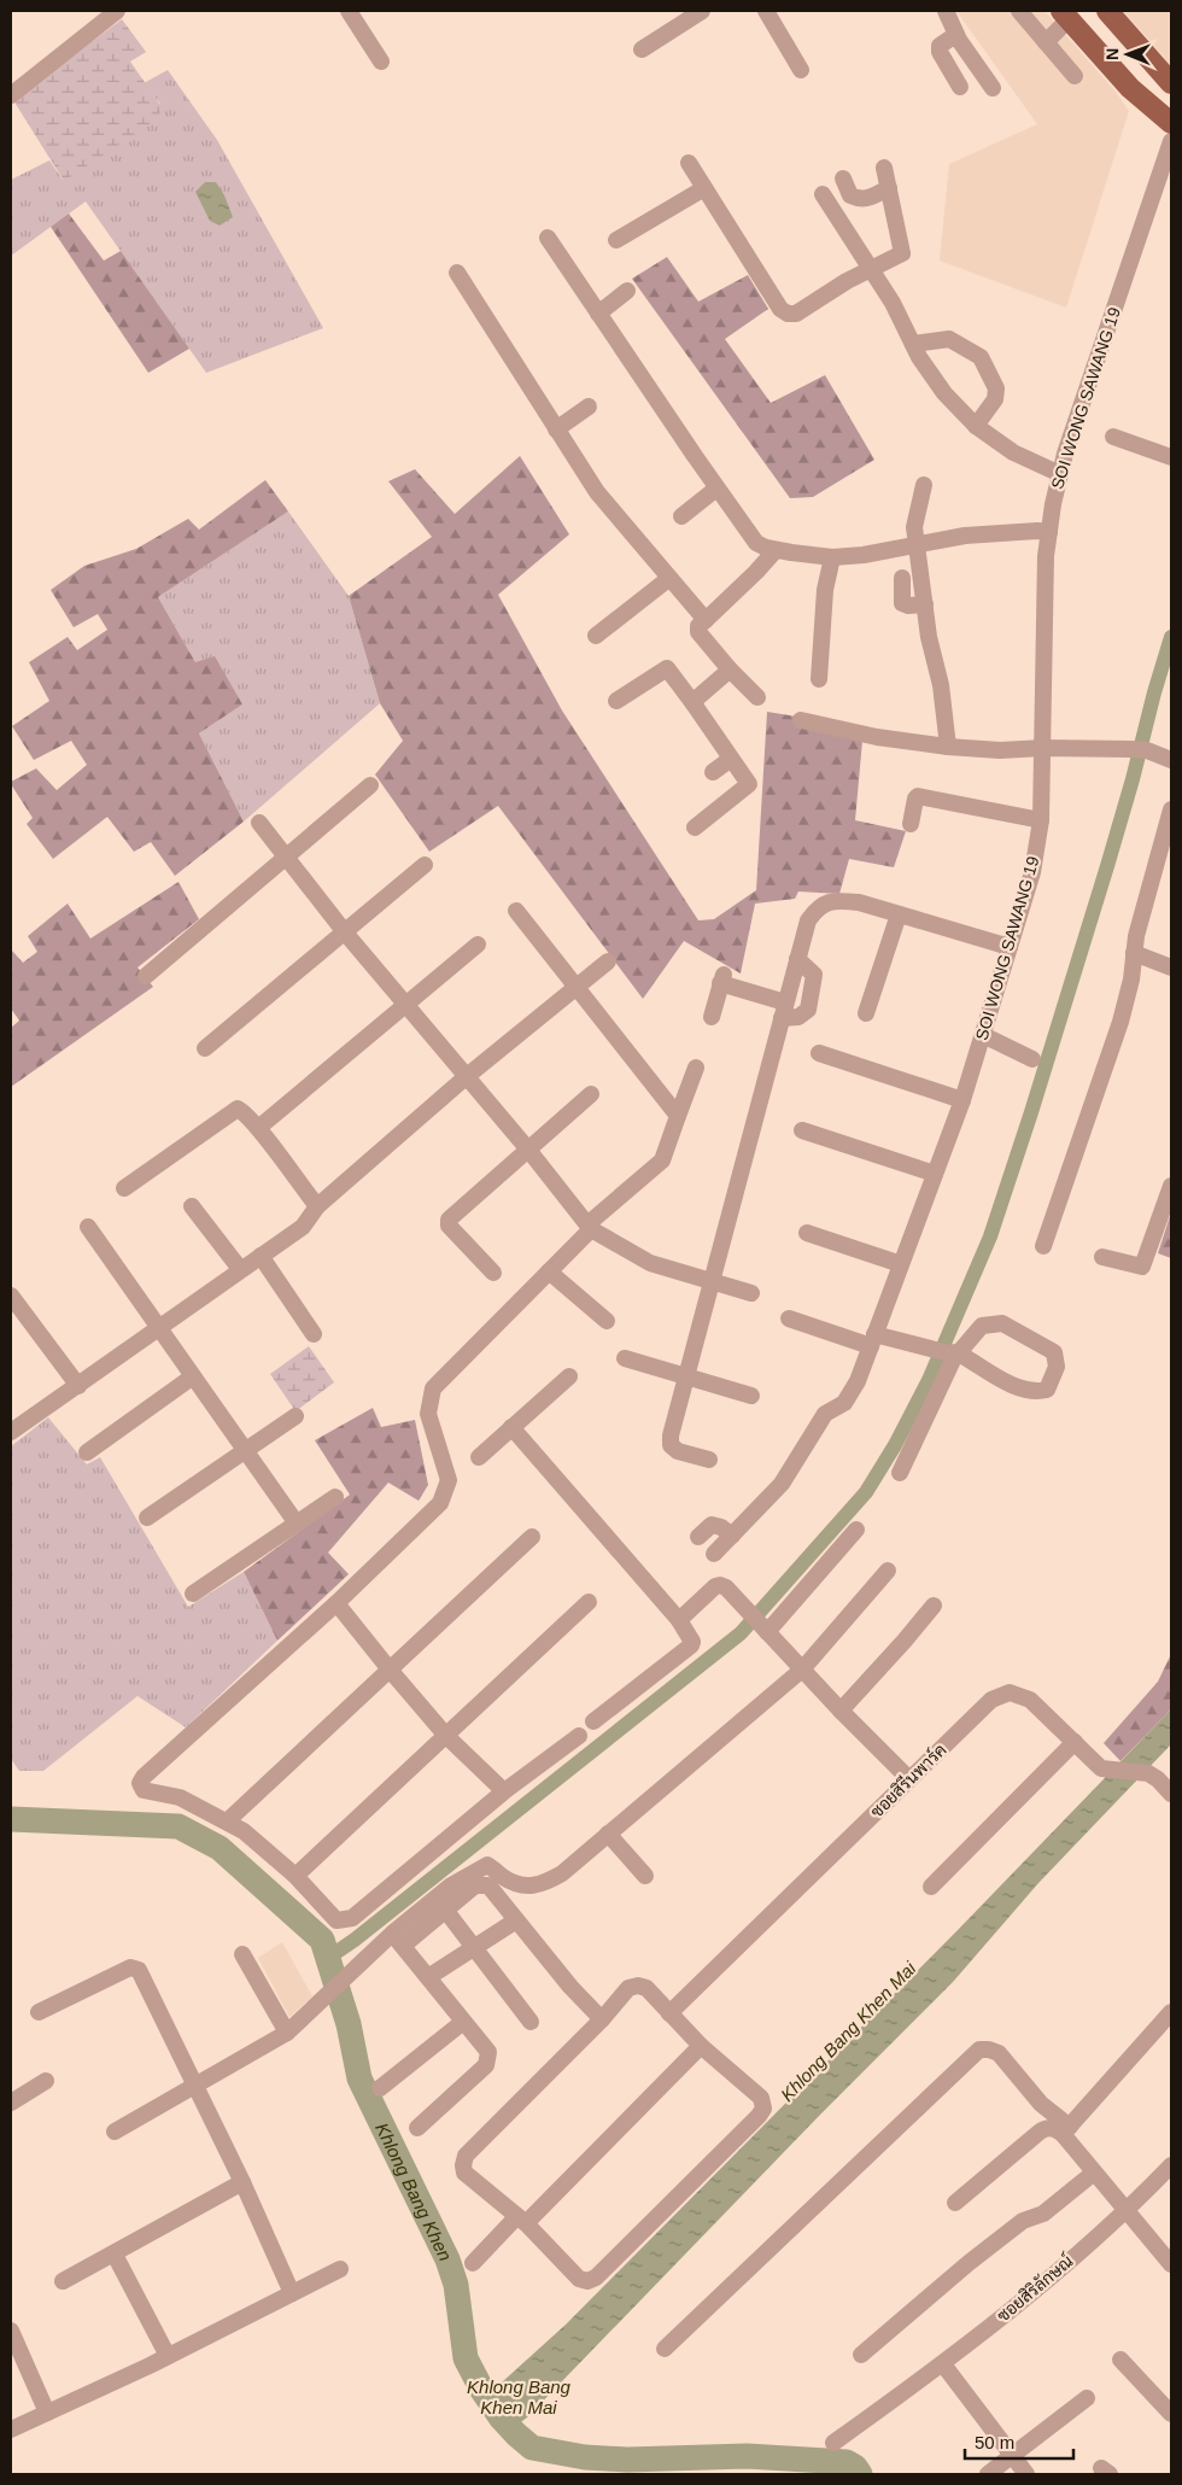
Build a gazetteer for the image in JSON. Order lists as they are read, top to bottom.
{
  "streets": {
    "street": ["SOI WONG SAWANG 19", "ซอยสิรีนพาร์ค", "ซอยสิริลักษณ์"]
  },
  "water": ["Khlong Bang Khen Mai", "Khlong Bang Khen"],
  "scale_bar": "50 m",
  "north": "left"
}
